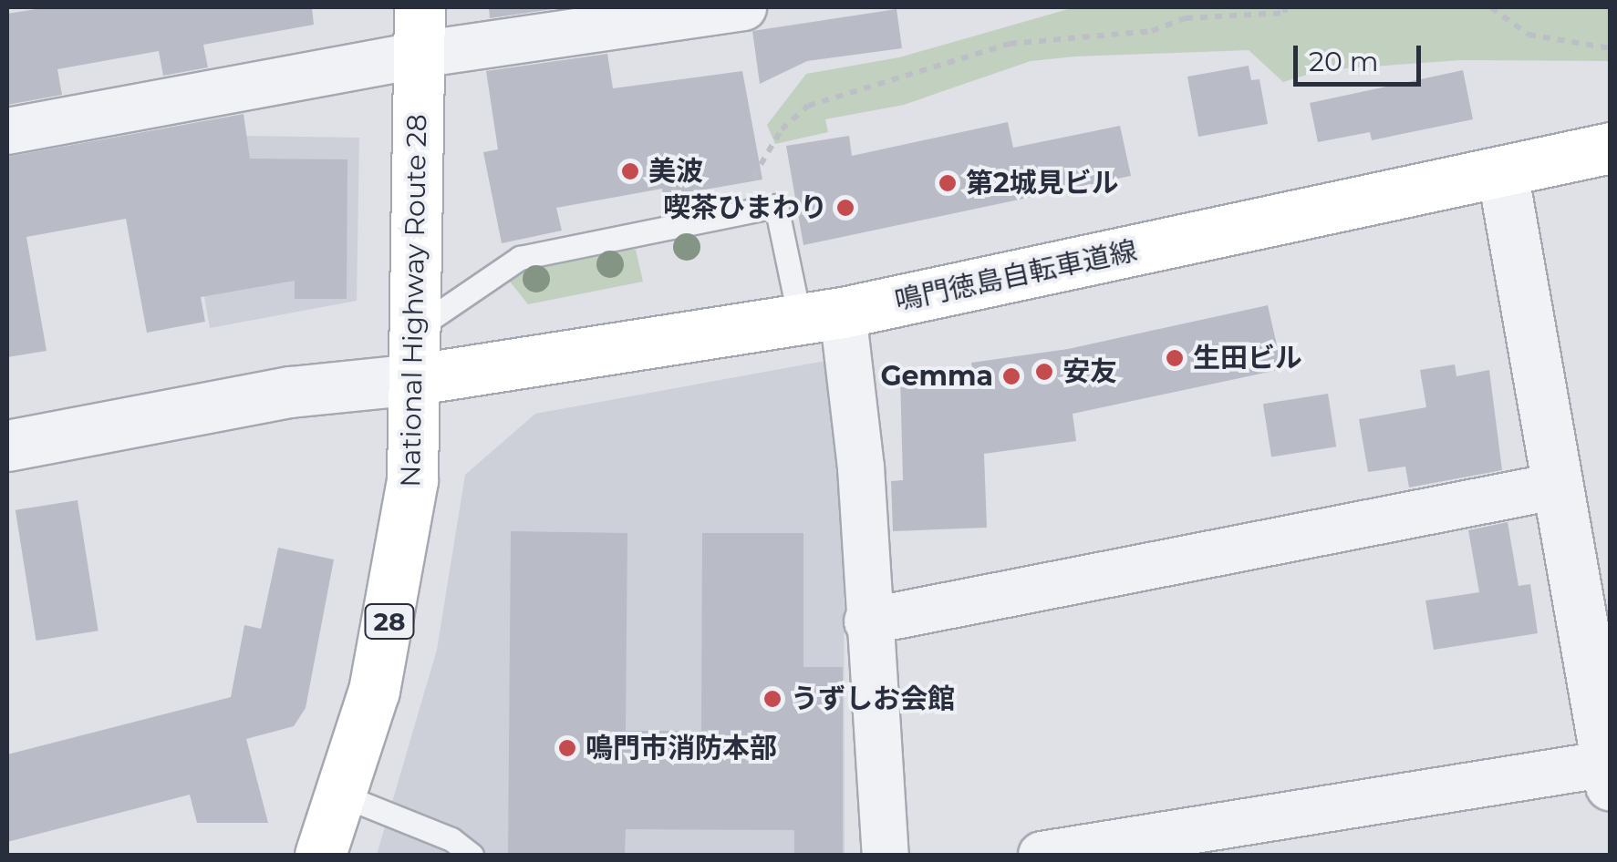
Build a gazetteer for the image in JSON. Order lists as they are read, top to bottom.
{
  "streets": {
    "main road": ["鳴門徳島自転車道線", "National Highway Route 28", "28"]
  },
  "crossings": [
    ["鳴門徳島自転車道線", "National Highway Route 28"]
  ],
  "places": [
    "美波",
    "第2城見ビル",
    "喫茶ひまわり",
    "生田ビル",
    "安友",
    "Gemma",
    "うずしお会館",
    "鳴門市消防本部"
  ],
  "scale_bar": "20 m"
}
